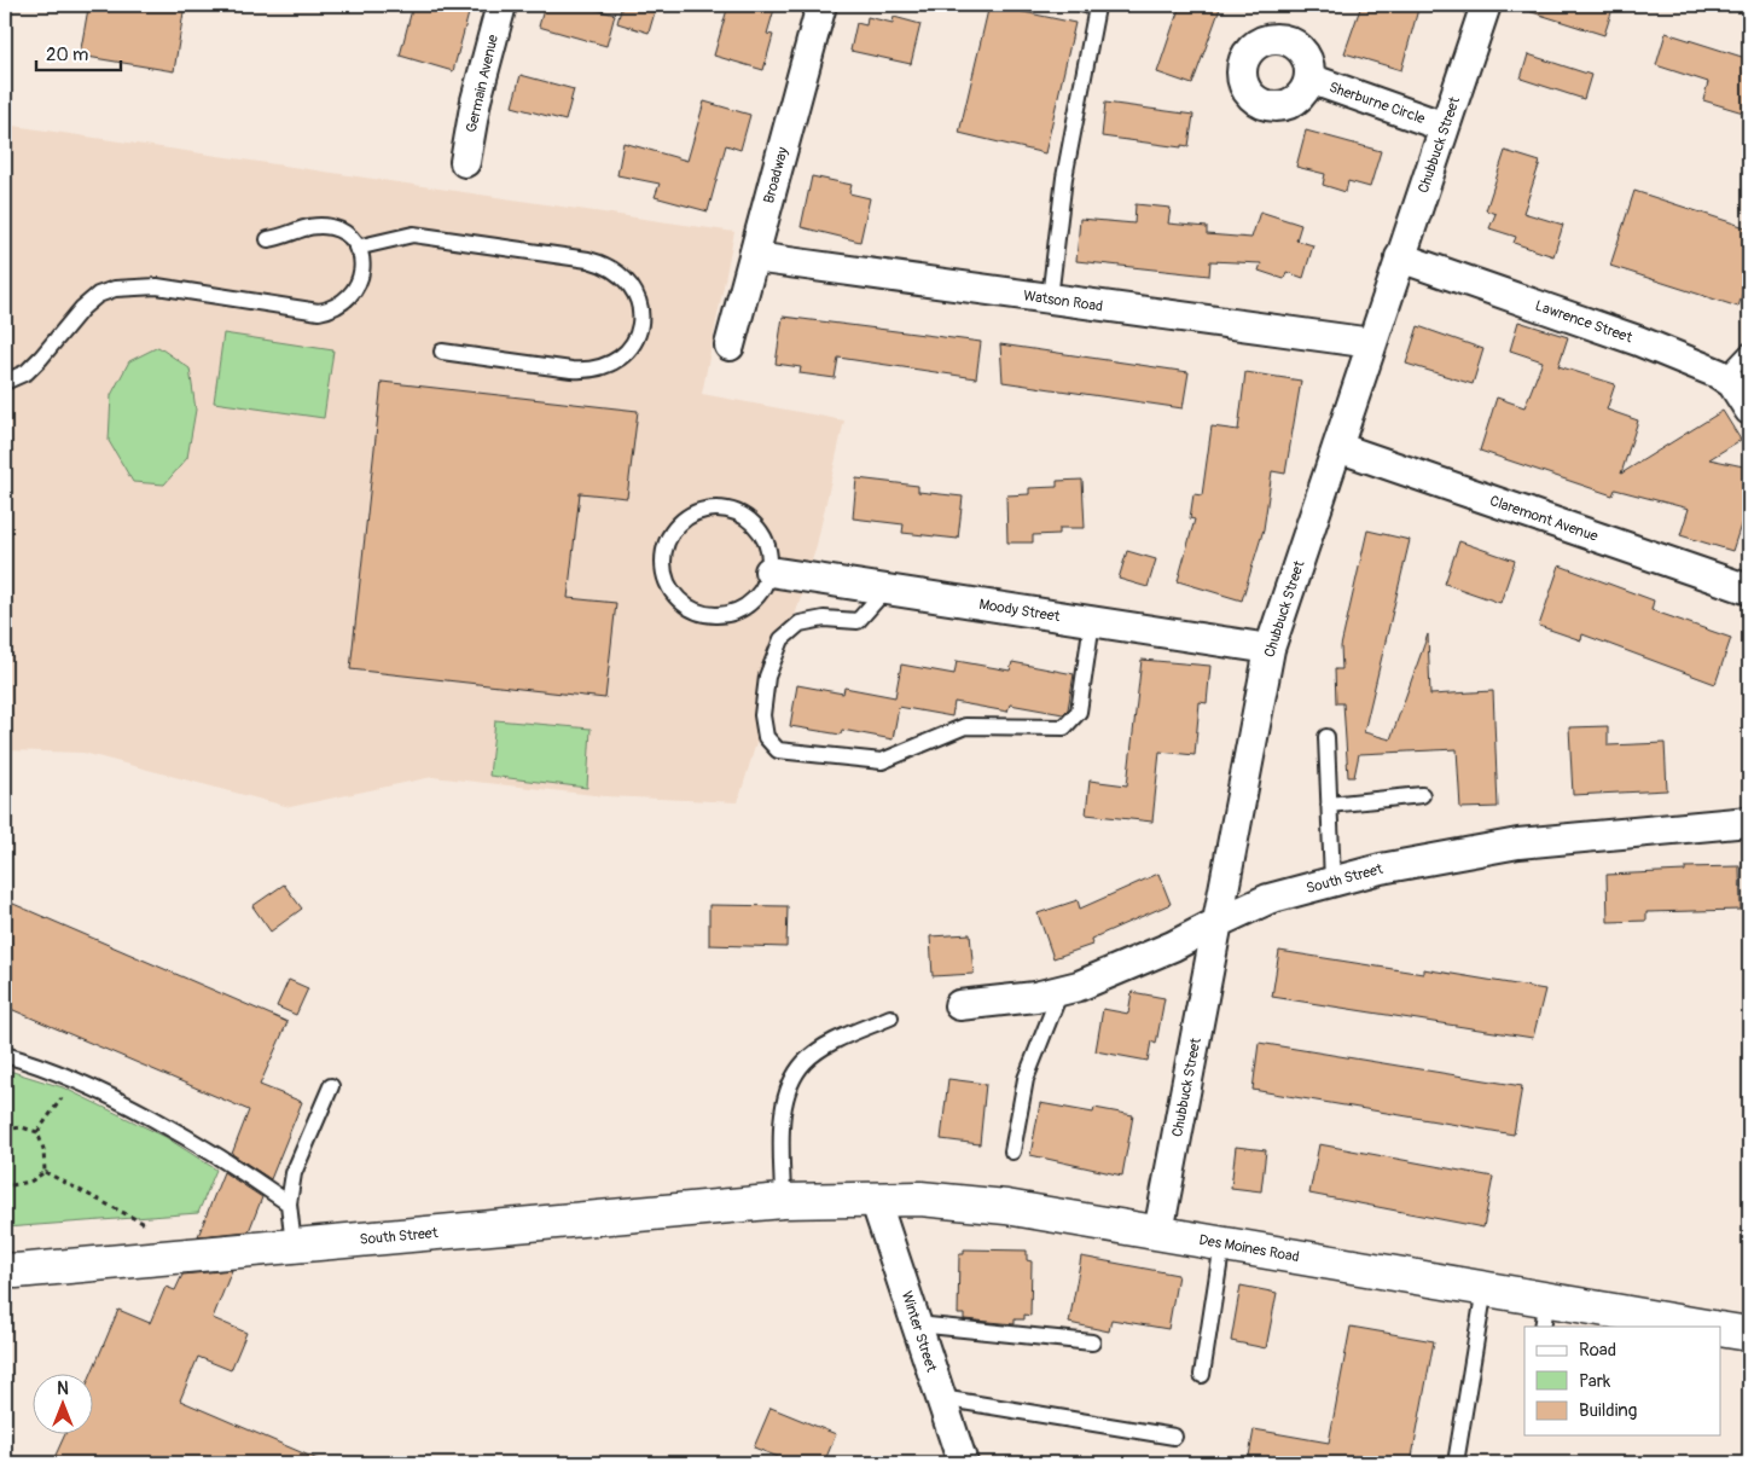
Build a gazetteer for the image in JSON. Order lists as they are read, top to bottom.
{
  "streets": {
    "street": [
      "Germain Avenue",
      "Sherburne Circle",
      "Chubbuck Street",
      "Broadway",
      "Watson Road",
      "Lawrence Street",
      "Claremont Avenue",
      "Moody Street",
      "South Street",
      "Des Moines Road",
      "Winter Street"
    ]
  },
  "crossings": [
    ["Sherburne Circle", "Chubbuck Street"],
    ["Chubbuck Street", "Watson Road"],
    ["Chubbuck Street", "Lawrence Street"],
    ["Chubbuck Street", "Claremont Avenue"],
    ["Chubbuck Street", "Moody Street"],
    ["Chubbuck Street", "South Street"],
    ["Chubbuck Street", "Des Moines Road"],
    ["Broadway", "Watson Road"],
    ["South Street", "Des Moines Road"],
    ["Des Moines Road", "Winter Street"]
  ],
  "legend": ["Road", "Park", "Building"],
  "scale_bar": "20 m",
  "north": "top"
}
